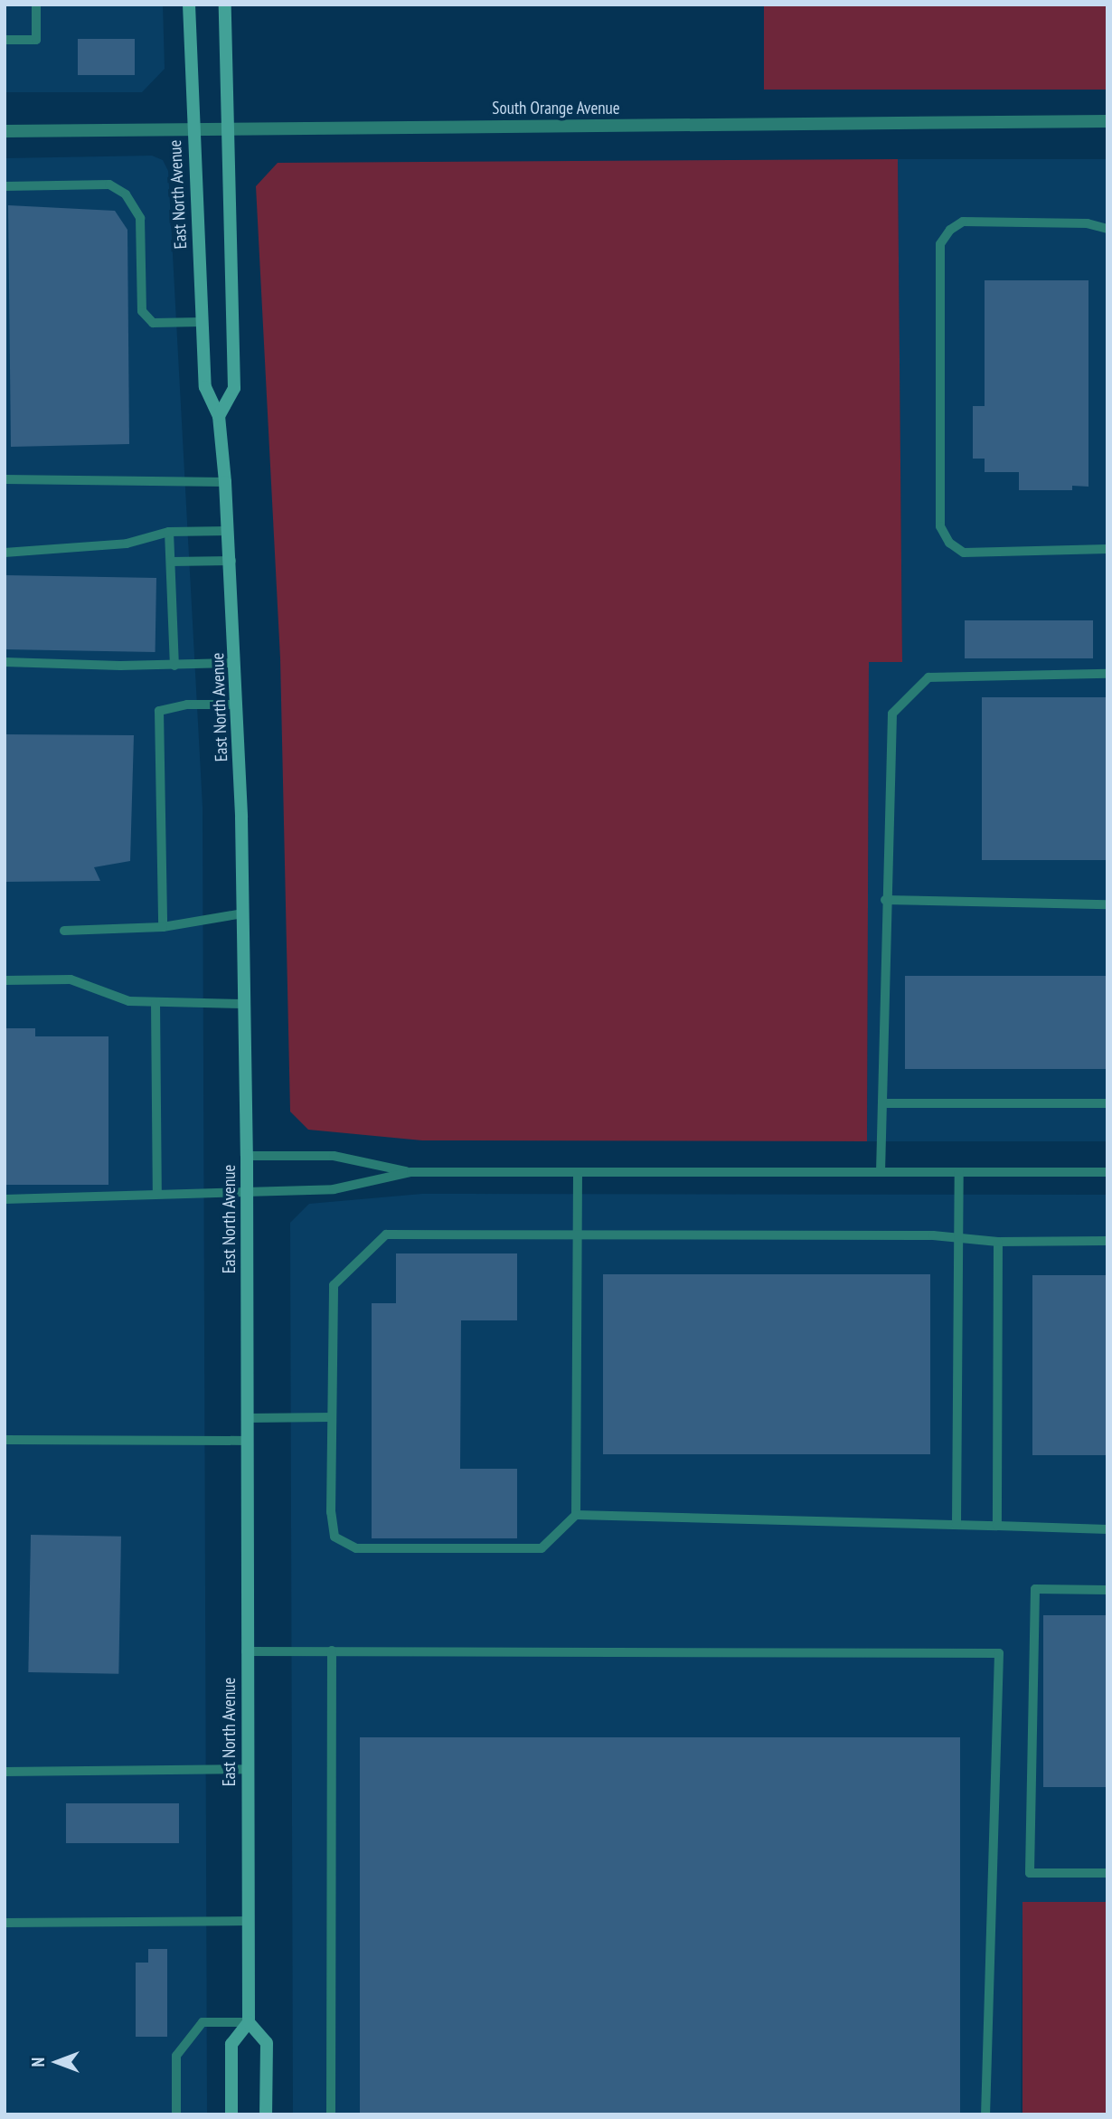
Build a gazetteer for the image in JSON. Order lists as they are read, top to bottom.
{
  "streets": {
    "street": ["South Orange Avenue", "East North Avenue"]
  },
  "crossings": [
    ["South Orange Avenue", "East North Avenue"]
  ],
  "north": "left"
}
